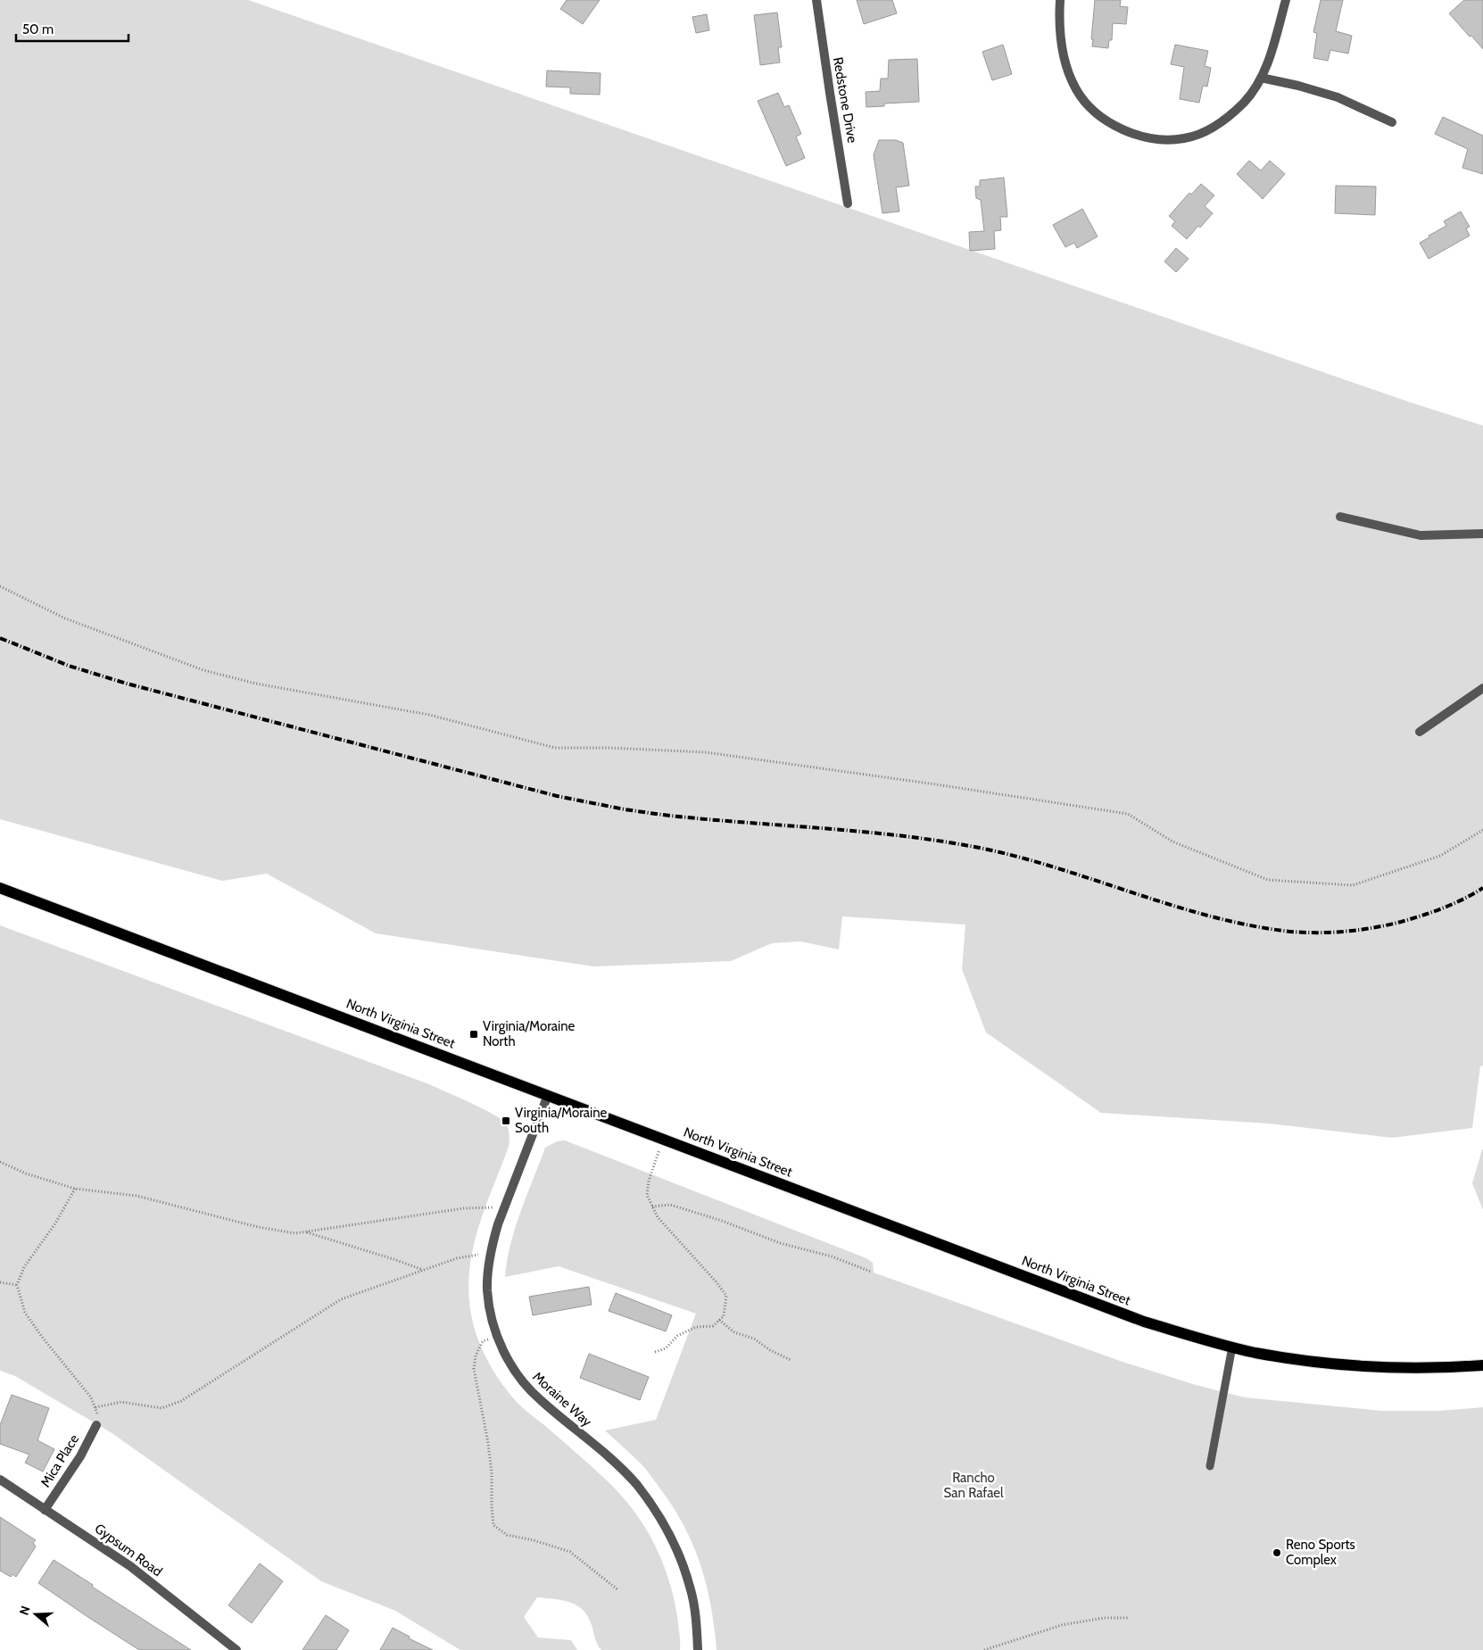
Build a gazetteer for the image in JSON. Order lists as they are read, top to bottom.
{
  "streets": {
    "main road": ["North Virginia Street"],
    "street": [
      "Redstone Drive",
      "Moraine Way",
      "Mica Place",
      "Gypsum Road"
    ]
  },
  "crossings": [
    ["North Virginia Street", "Moraine Way"],
    ["Mica Place", "Gypsum Road"]
  ],
  "parks": ["Rancho San Rafael"],
  "places": {
    "transit": ["Virginia/Moraine North", "Virginia/Moraine South"],
    "other": ["Reno Sports Complex"]
  },
  "scale_bar": "50 m",
  "north": "left"
}
